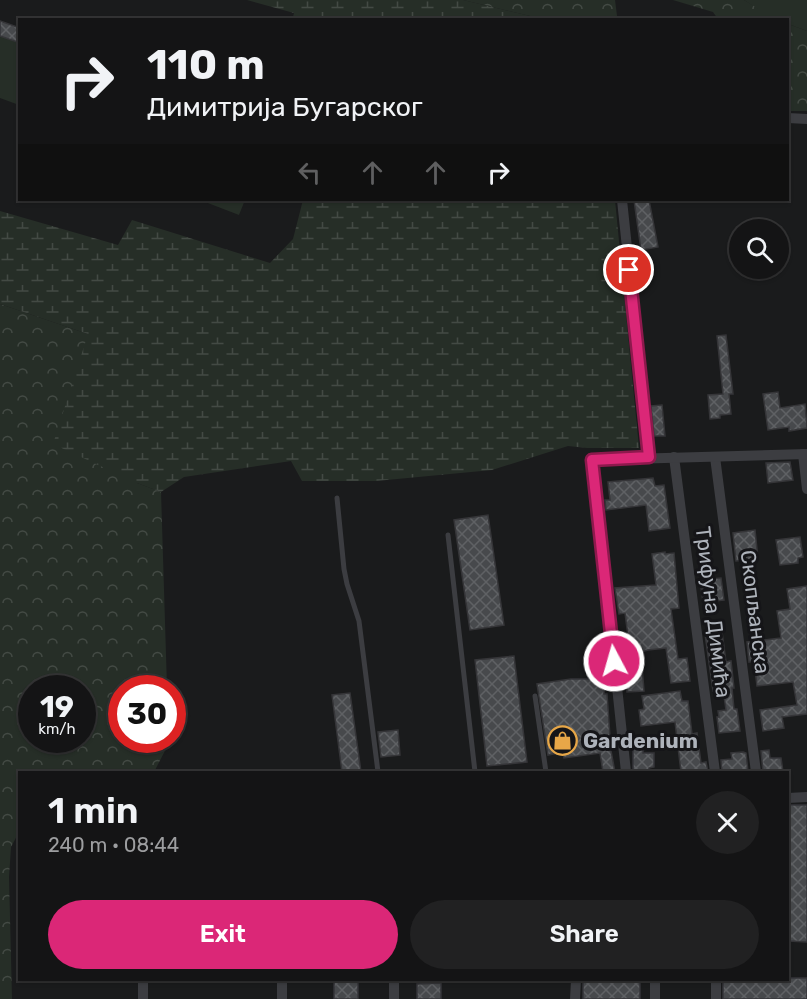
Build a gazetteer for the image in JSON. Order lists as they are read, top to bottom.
{
  "streets": {
    "street": ["Трифуна Димића", "Скопљанска"]
  },
  "places": {
    "shop": ["Gardenium"]
  },
  "page": {
    "turn": ["110 m", "Димитрија Бугарског"],
    "speed": "19 km/h",
    "limit": "30",
    "heading": ["1 min", "240 m · 08:44"],
    "buttons": ["Exit", "Share"]
  }
}
